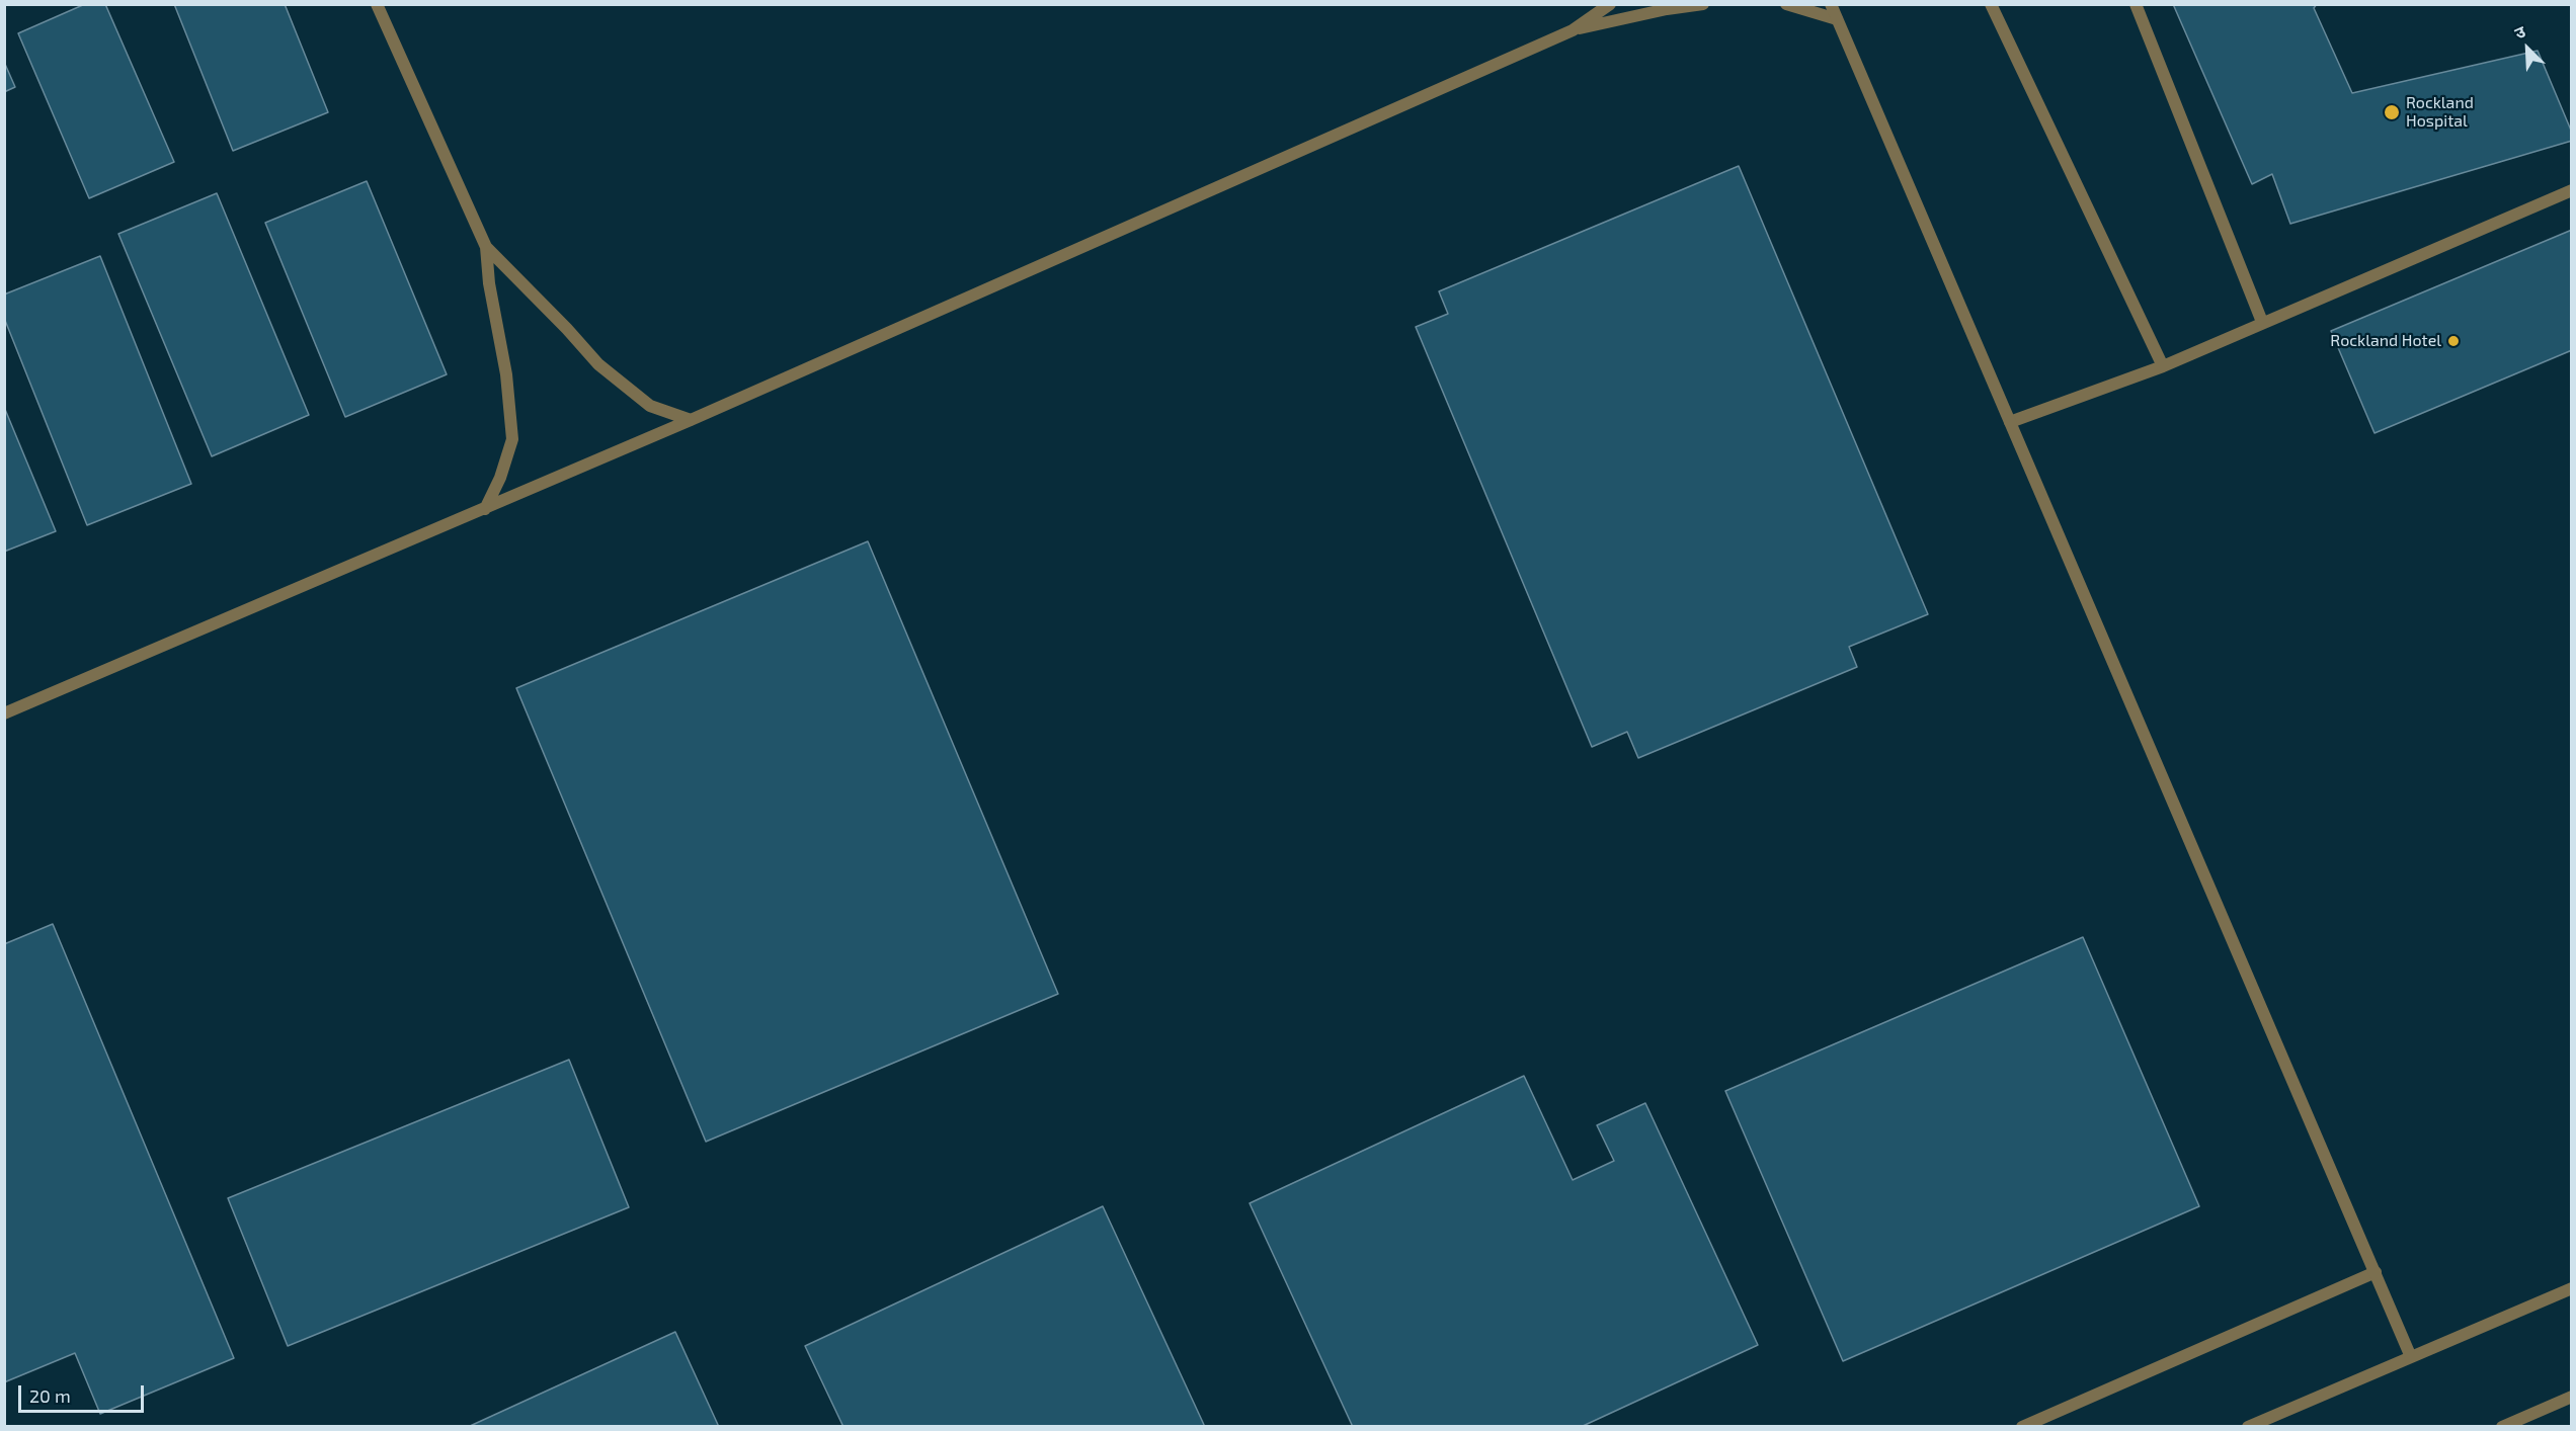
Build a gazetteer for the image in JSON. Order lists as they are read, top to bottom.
{
  "places": ["Rockland Hospital", "Rockland Hotel"],
  "scale_bar": "20 m",
  "north": "top left"
}
